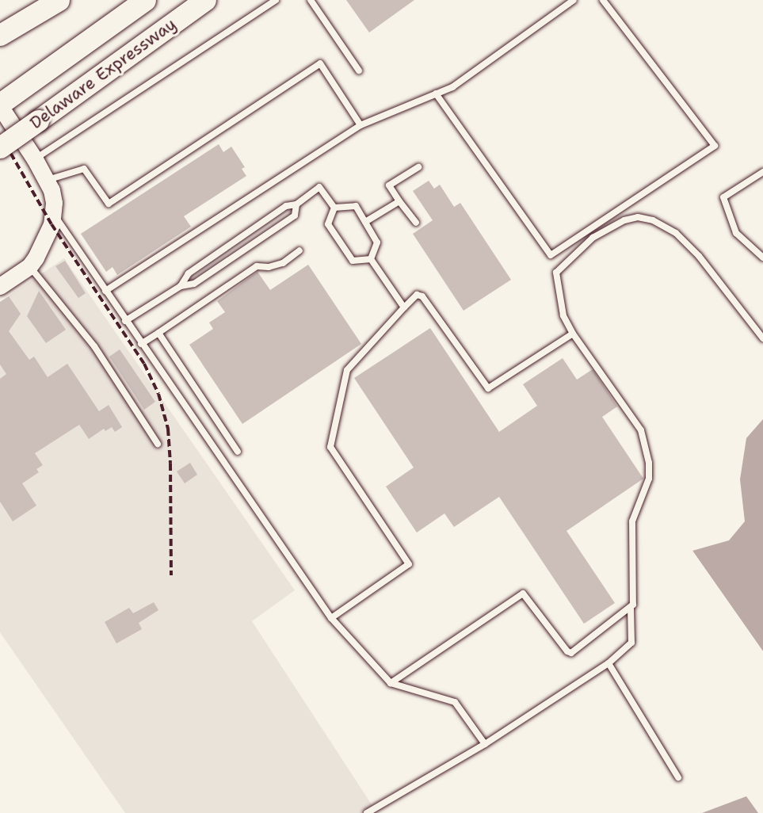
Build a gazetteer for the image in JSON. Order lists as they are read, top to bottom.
{
  "streets": {
    "highway": ["Delaware Expressway"]
  }
}
